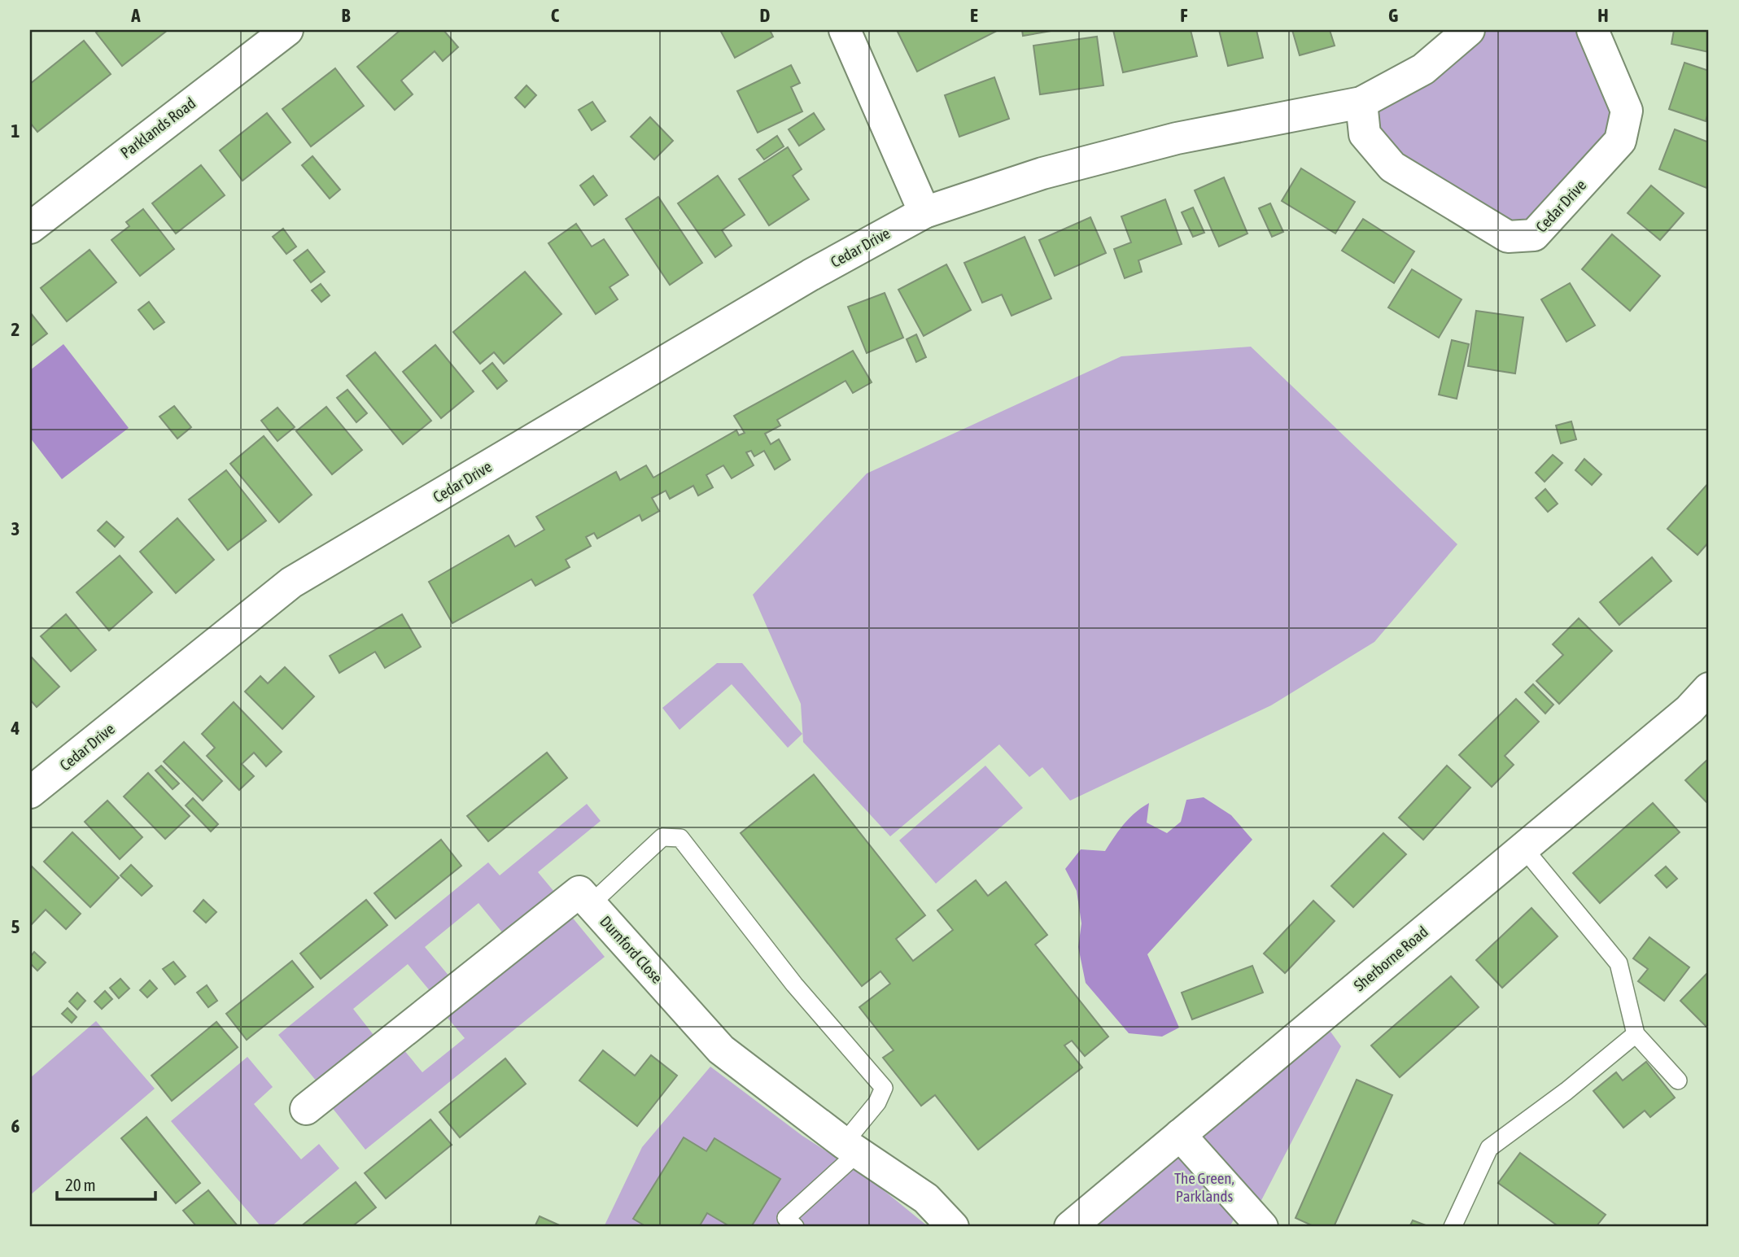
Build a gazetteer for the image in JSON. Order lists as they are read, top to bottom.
{
  "streets": {
    "street": [
      "Parklands Road",
      "Cedar Drive",
      "Durnford Close",
      "Sherborne Road"
    ]
  },
  "parks": ["The Green, Parklands"],
  "scale_bar": "20 m",
  "grid": {
    "columns": [
      "A",
      "B",
      "C",
      "D",
      "E",
      "F",
      "G",
      "H"
    ],
    "rows": [
      "1",
      "2",
      "3",
      "4",
      "5",
      "6"
    ]
  }
}
